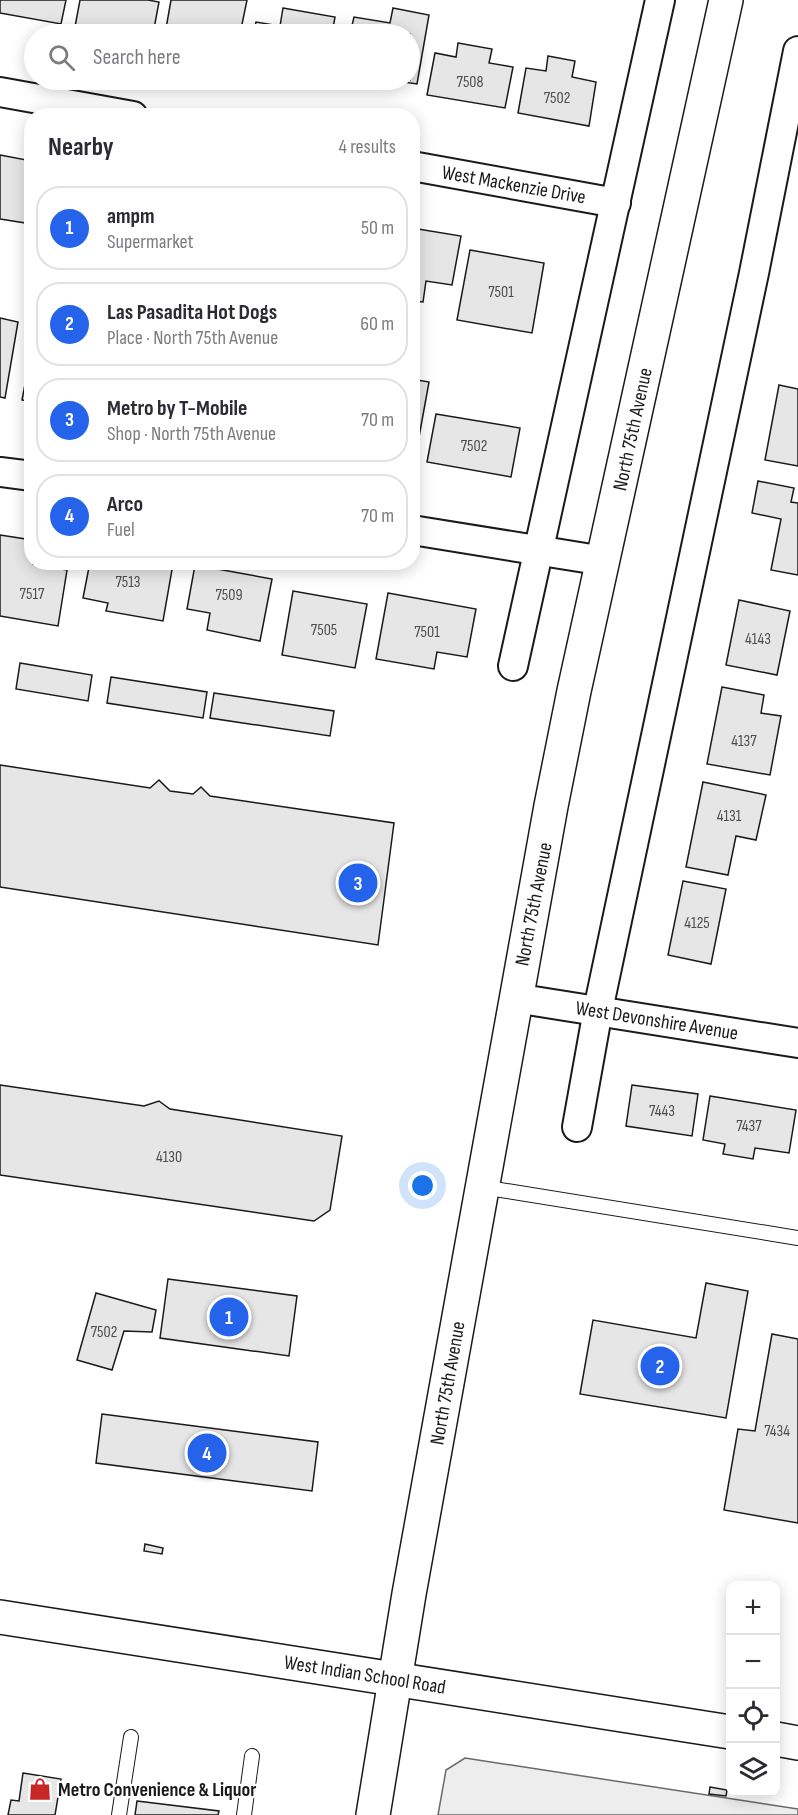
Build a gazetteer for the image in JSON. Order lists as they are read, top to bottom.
{
  "streets": {
    "main road": ["North 75th Avenue", "West Indian School Road"],
    "street": ["West Mackenzie Drive", "West Devonshire Avenue"]
  },
  "crossings": [
    ["North 75th Avenue", "West Devonshire Avenue"],
    ["North 75th Avenue", "West Indian School Road"]
  ],
  "places": {
    "shop": ["Metro Convenience & Liquor"]
  },
  "house_numbers": [
    "7508",
    "7502",
    "7501",
    "7502",
    "7513",
    "7517",
    "7509",
    "7505",
    "7501",
    "4143",
    "4137",
    "4131",
    "4125",
    "7443",
    "7437",
    "4130",
    "7502",
    "7434"
  ],
  "page": {
    "search": "Search here",
    "heading": ["Nearby", "4 results"],
    "list": [
      {
        "mark": "1",
        "name": "ampm",
        "note": "Supermarket",
        "value": "50 m"
      },
      {
        "mark": "2",
        "name": "Las Pasadita Hot Dogs",
        "note": "Place · North 75th Avenue",
        "value": "60 m"
      },
      {
        "mark": "3",
        "name": "Metro by T-Mobile",
        "note": "Shop · North 75th Avenue",
        "value": "70 m"
      },
      {
        "mark": "4",
        "name": "Arco",
        "note": "Fuel",
        "value": "70 m"
      }
    ],
    "pins": [
      "3",
      "1",
      "2",
      "4"
    ],
    "map_buttons": ["+", "−"]
  }
}
